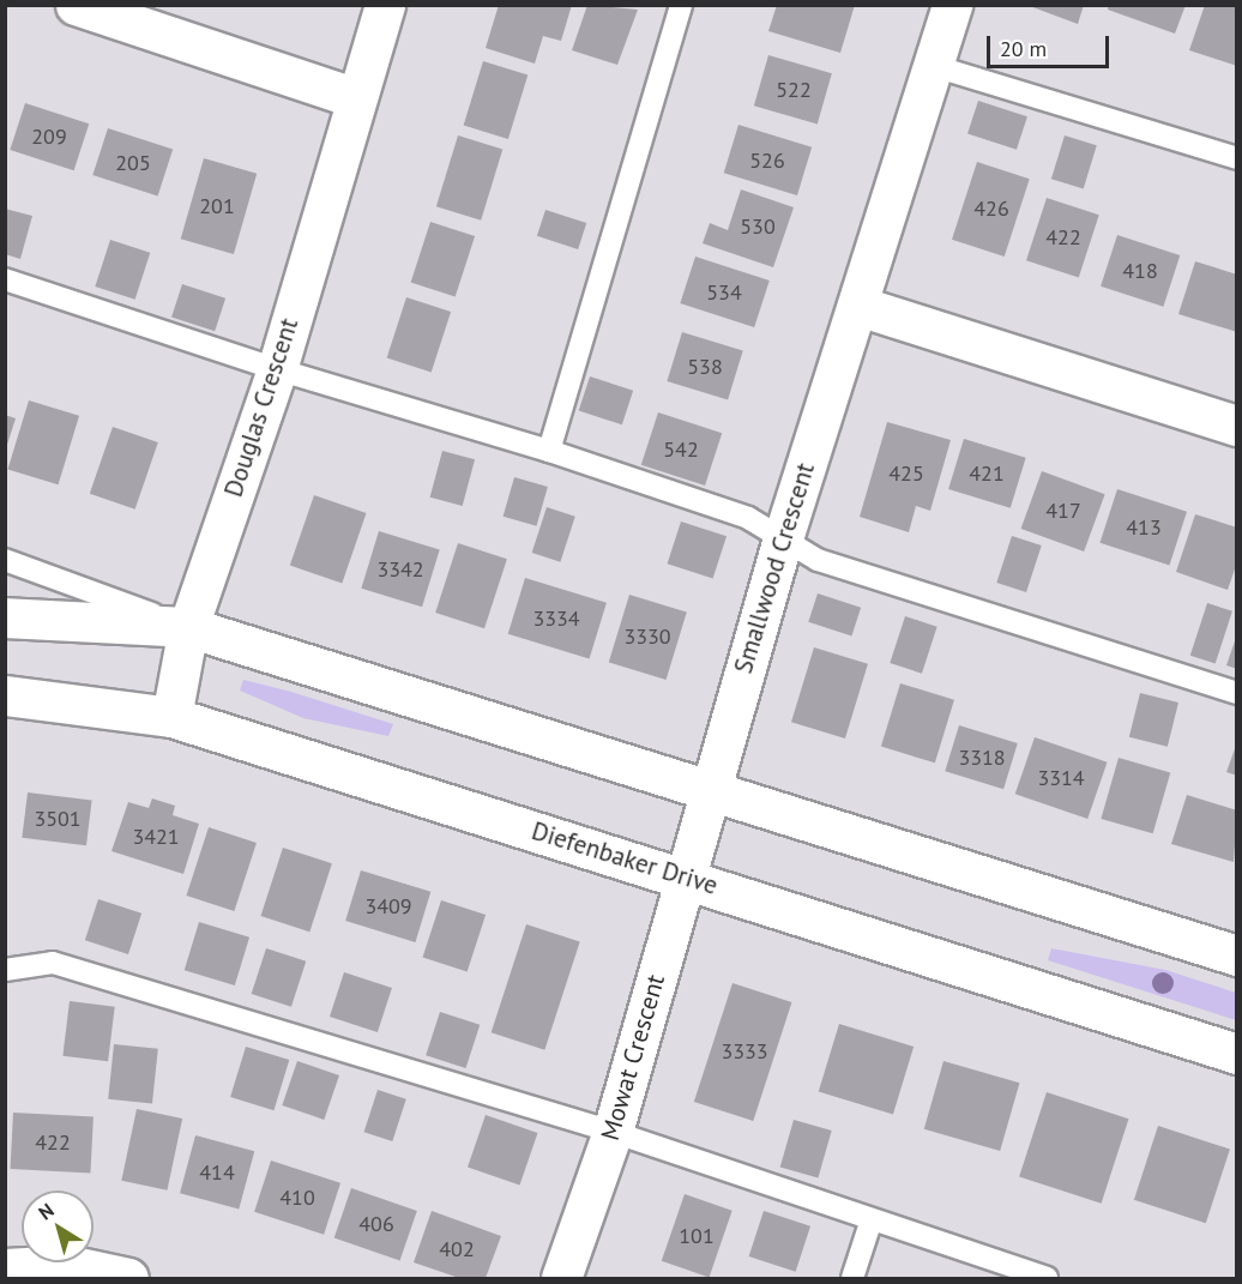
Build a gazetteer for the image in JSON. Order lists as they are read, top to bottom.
{
  "streets": {
    "street": [
      "Douglas Crescent",
      "Smallwood Crescent",
      "Diefenbaker Drive",
      "Mowat Crescent"
    ]
  },
  "crossings": [
    ["Douglas Crescent", "Diefenbaker Drive"],
    ["Smallwood Crescent", "Mowat Crescent"],
    ["Diefenbaker Drive", "Mowat Crescent"]
  ],
  "house_numbers": [
    "522",
    "209",
    "526",
    "205",
    "201",
    "426",
    "530",
    "422",
    "418",
    "534",
    "538",
    "542",
    "425",
    "421",
    "417",
    "413",
    "3342",
    "3334",
    "3330",
    "3318",
    "3314",
    "3501",
    "3421",
    "3409",
    "3333",
    "422",
    "414",
    "410",
    "406",
    "101",
    "402"
  ],
  "scale_bar": "20 m",
  "north": "top left"
}
